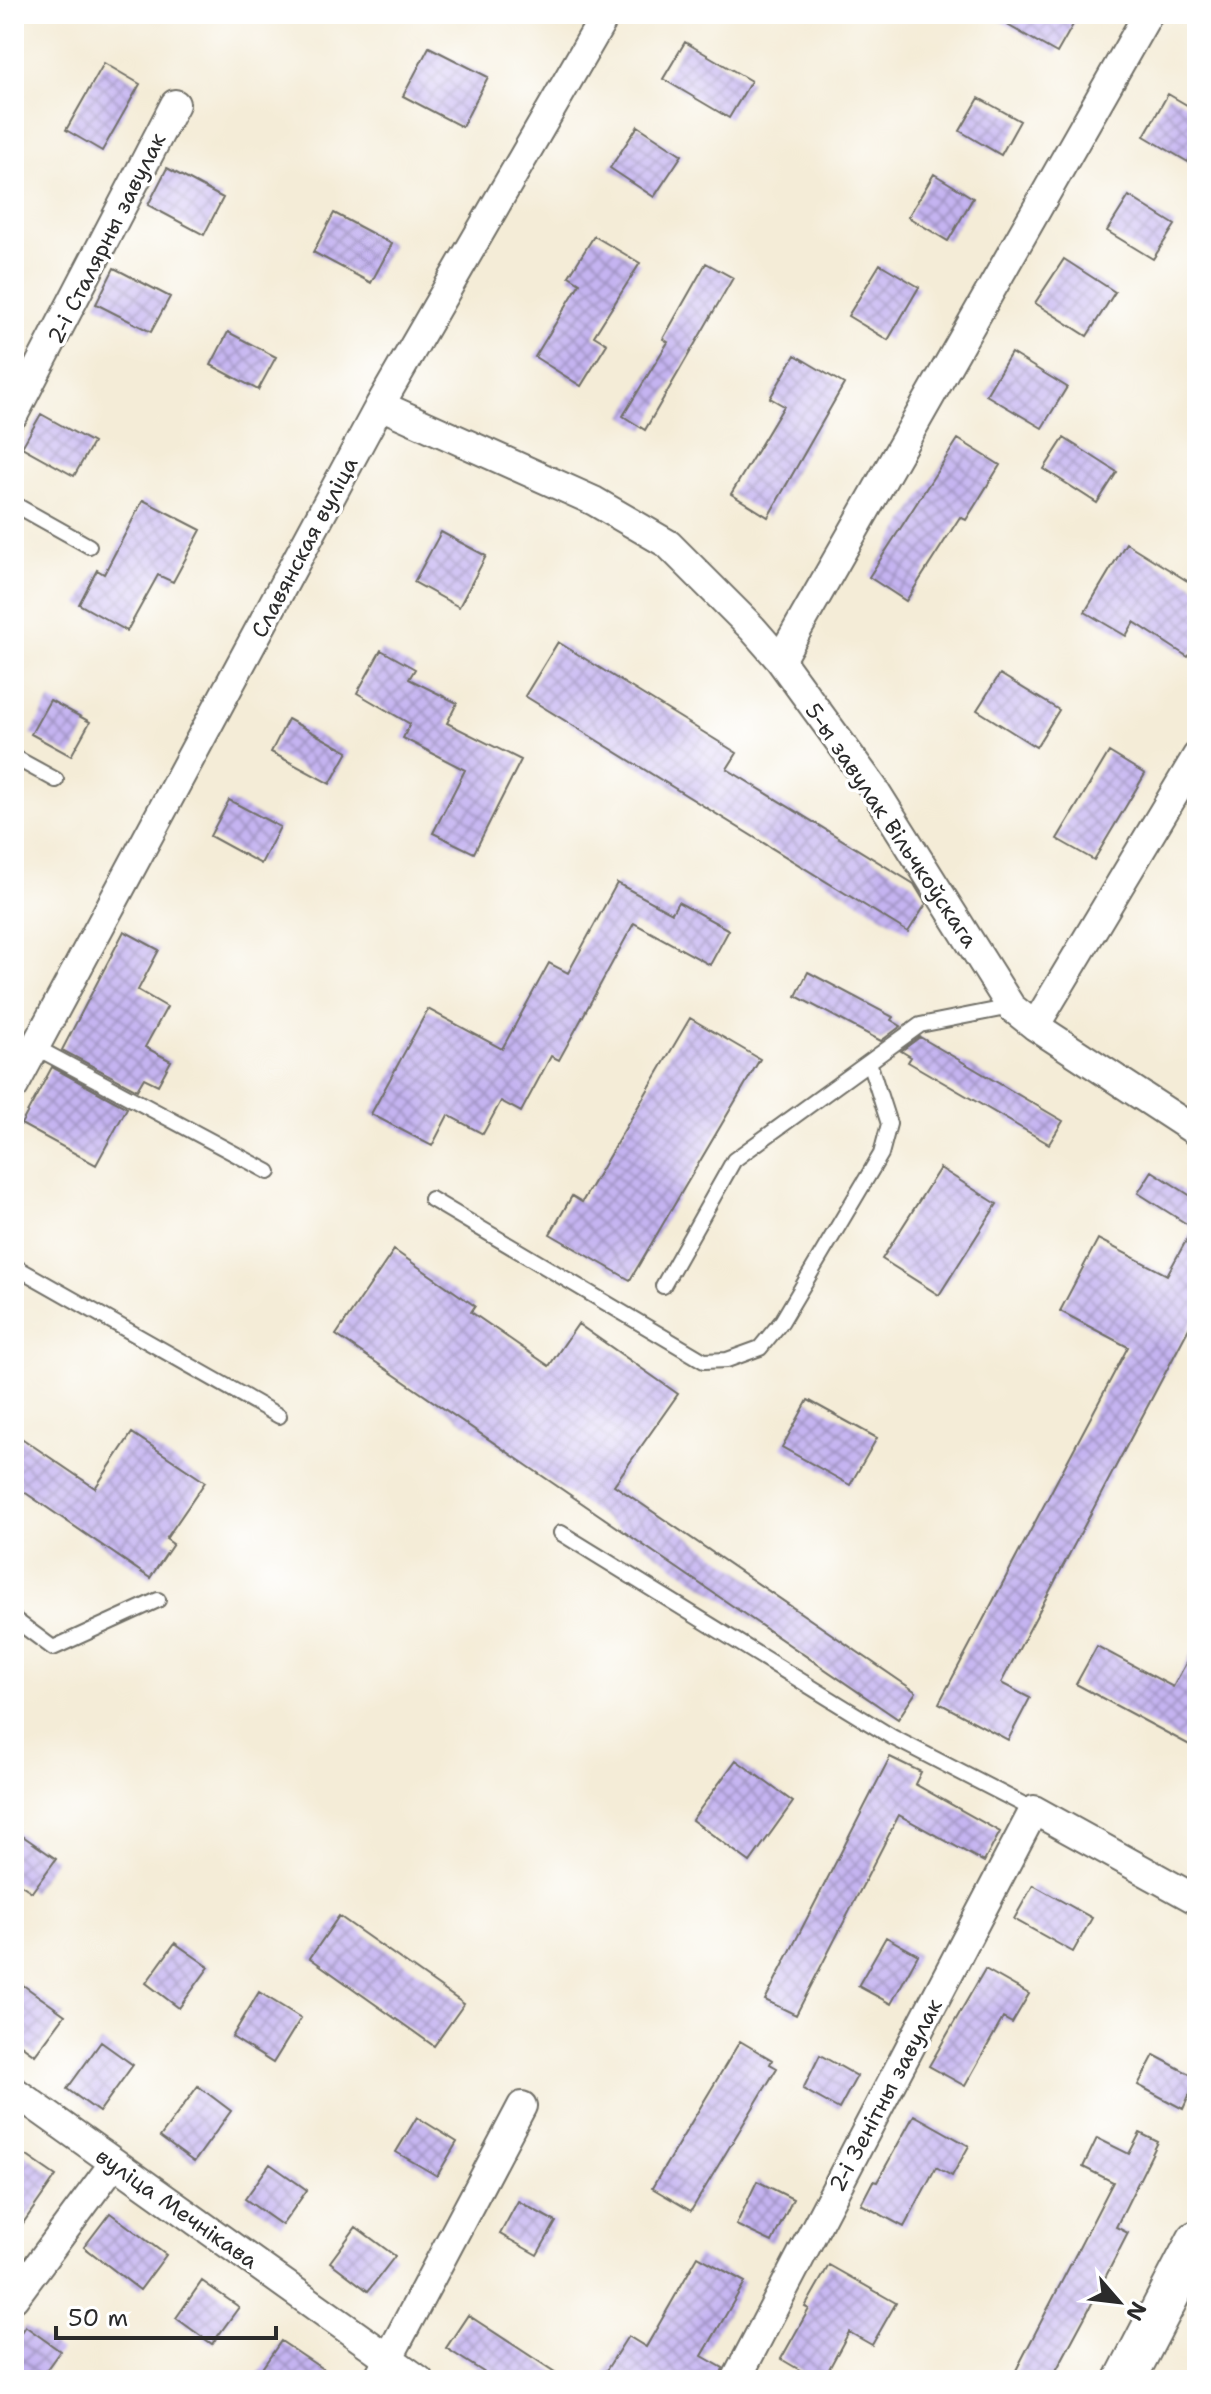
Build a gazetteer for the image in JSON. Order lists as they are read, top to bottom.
{
  "streets": {
    "street": [
      "2-і Сталярны завулак",
      "Славянская вуліца",
      "5-ы завулак Вільчкоўскага",
      "2-і Зенітны завулак",
      "вуліца Мечнікава"
    ]
  },
  "crossings": [
    ["Славянская вуліца", "5-ы завулак Вільчкоўскага"]
  ],
  "scale_bar": "50 m",
  "north": "bottom right"
}
